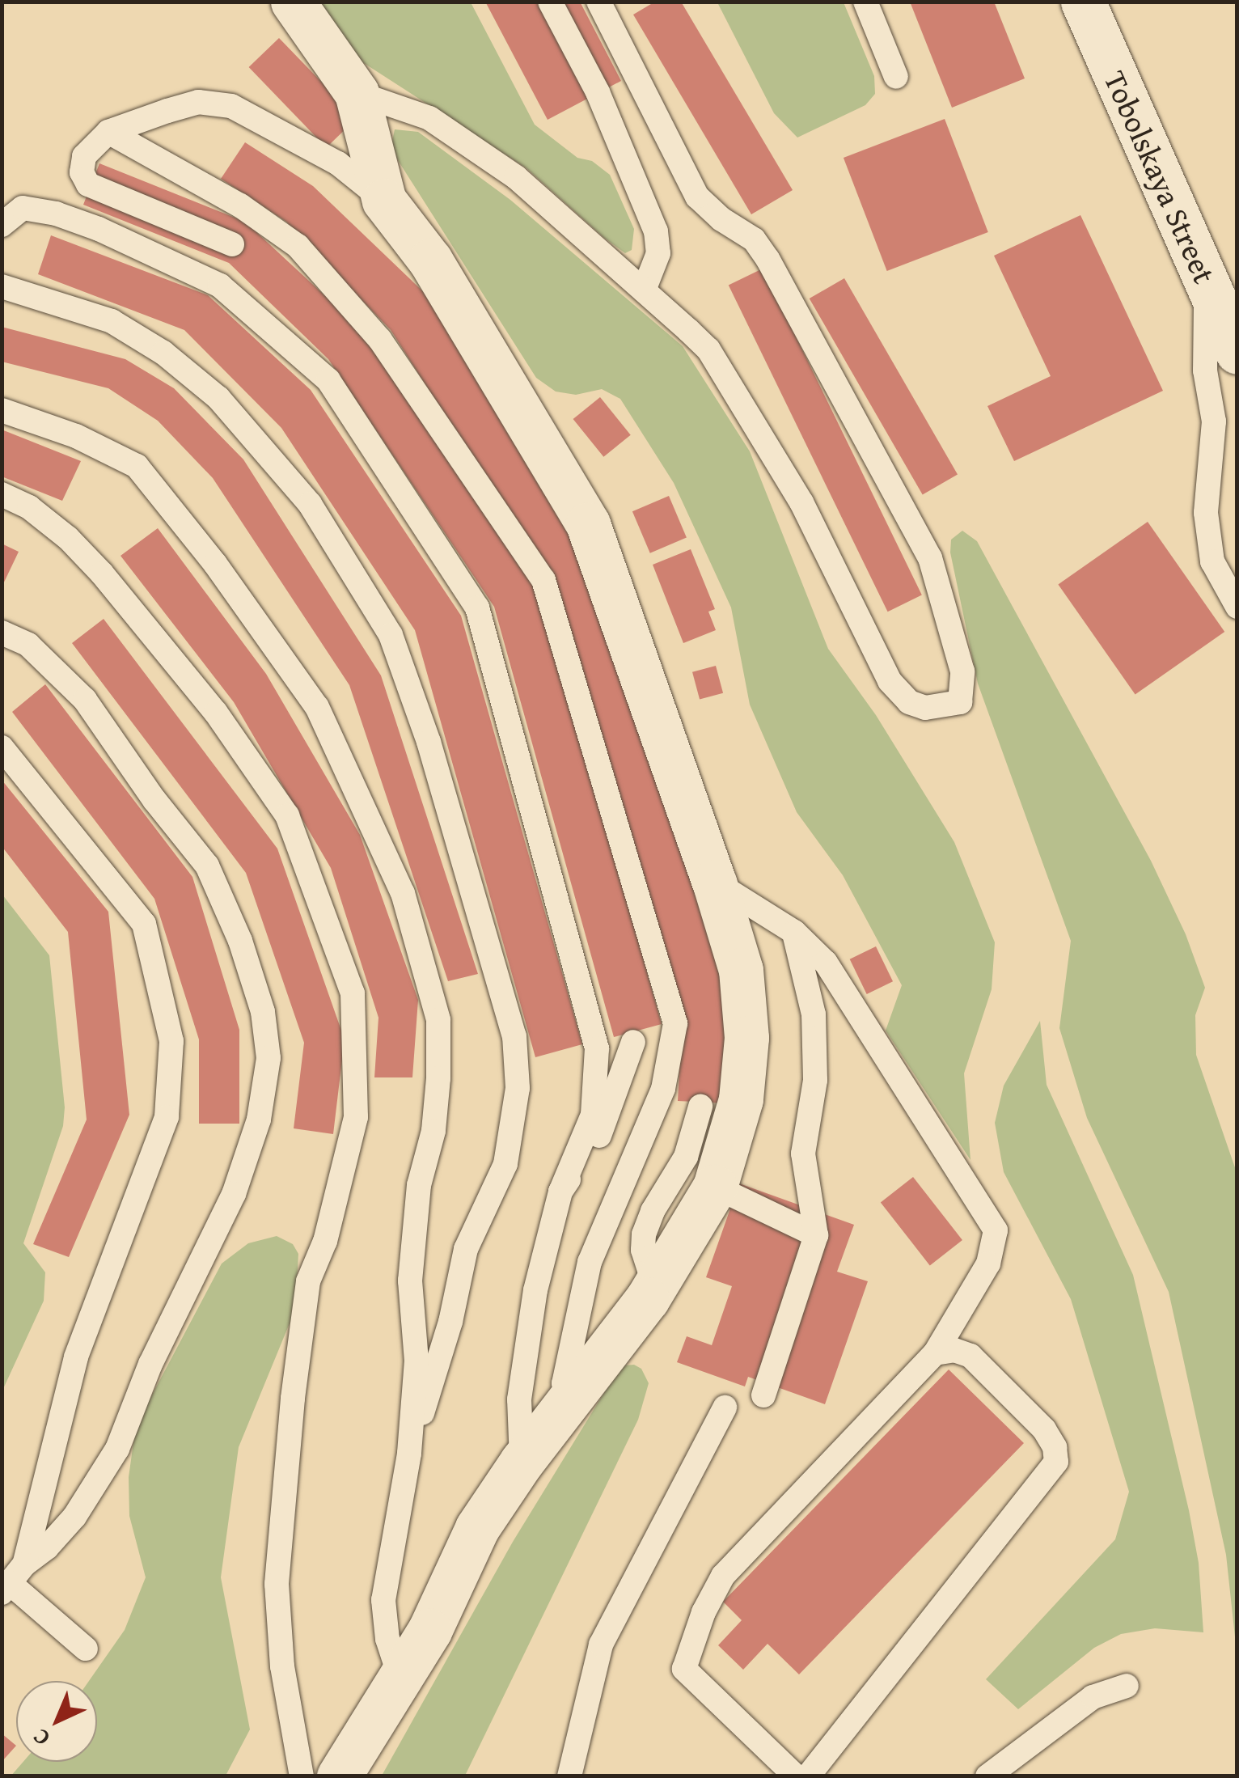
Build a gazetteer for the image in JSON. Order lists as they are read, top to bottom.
{
  "streets": {
    "street": ["Tobolskaya Street"]
  },
  "north": "bottom left"
}
